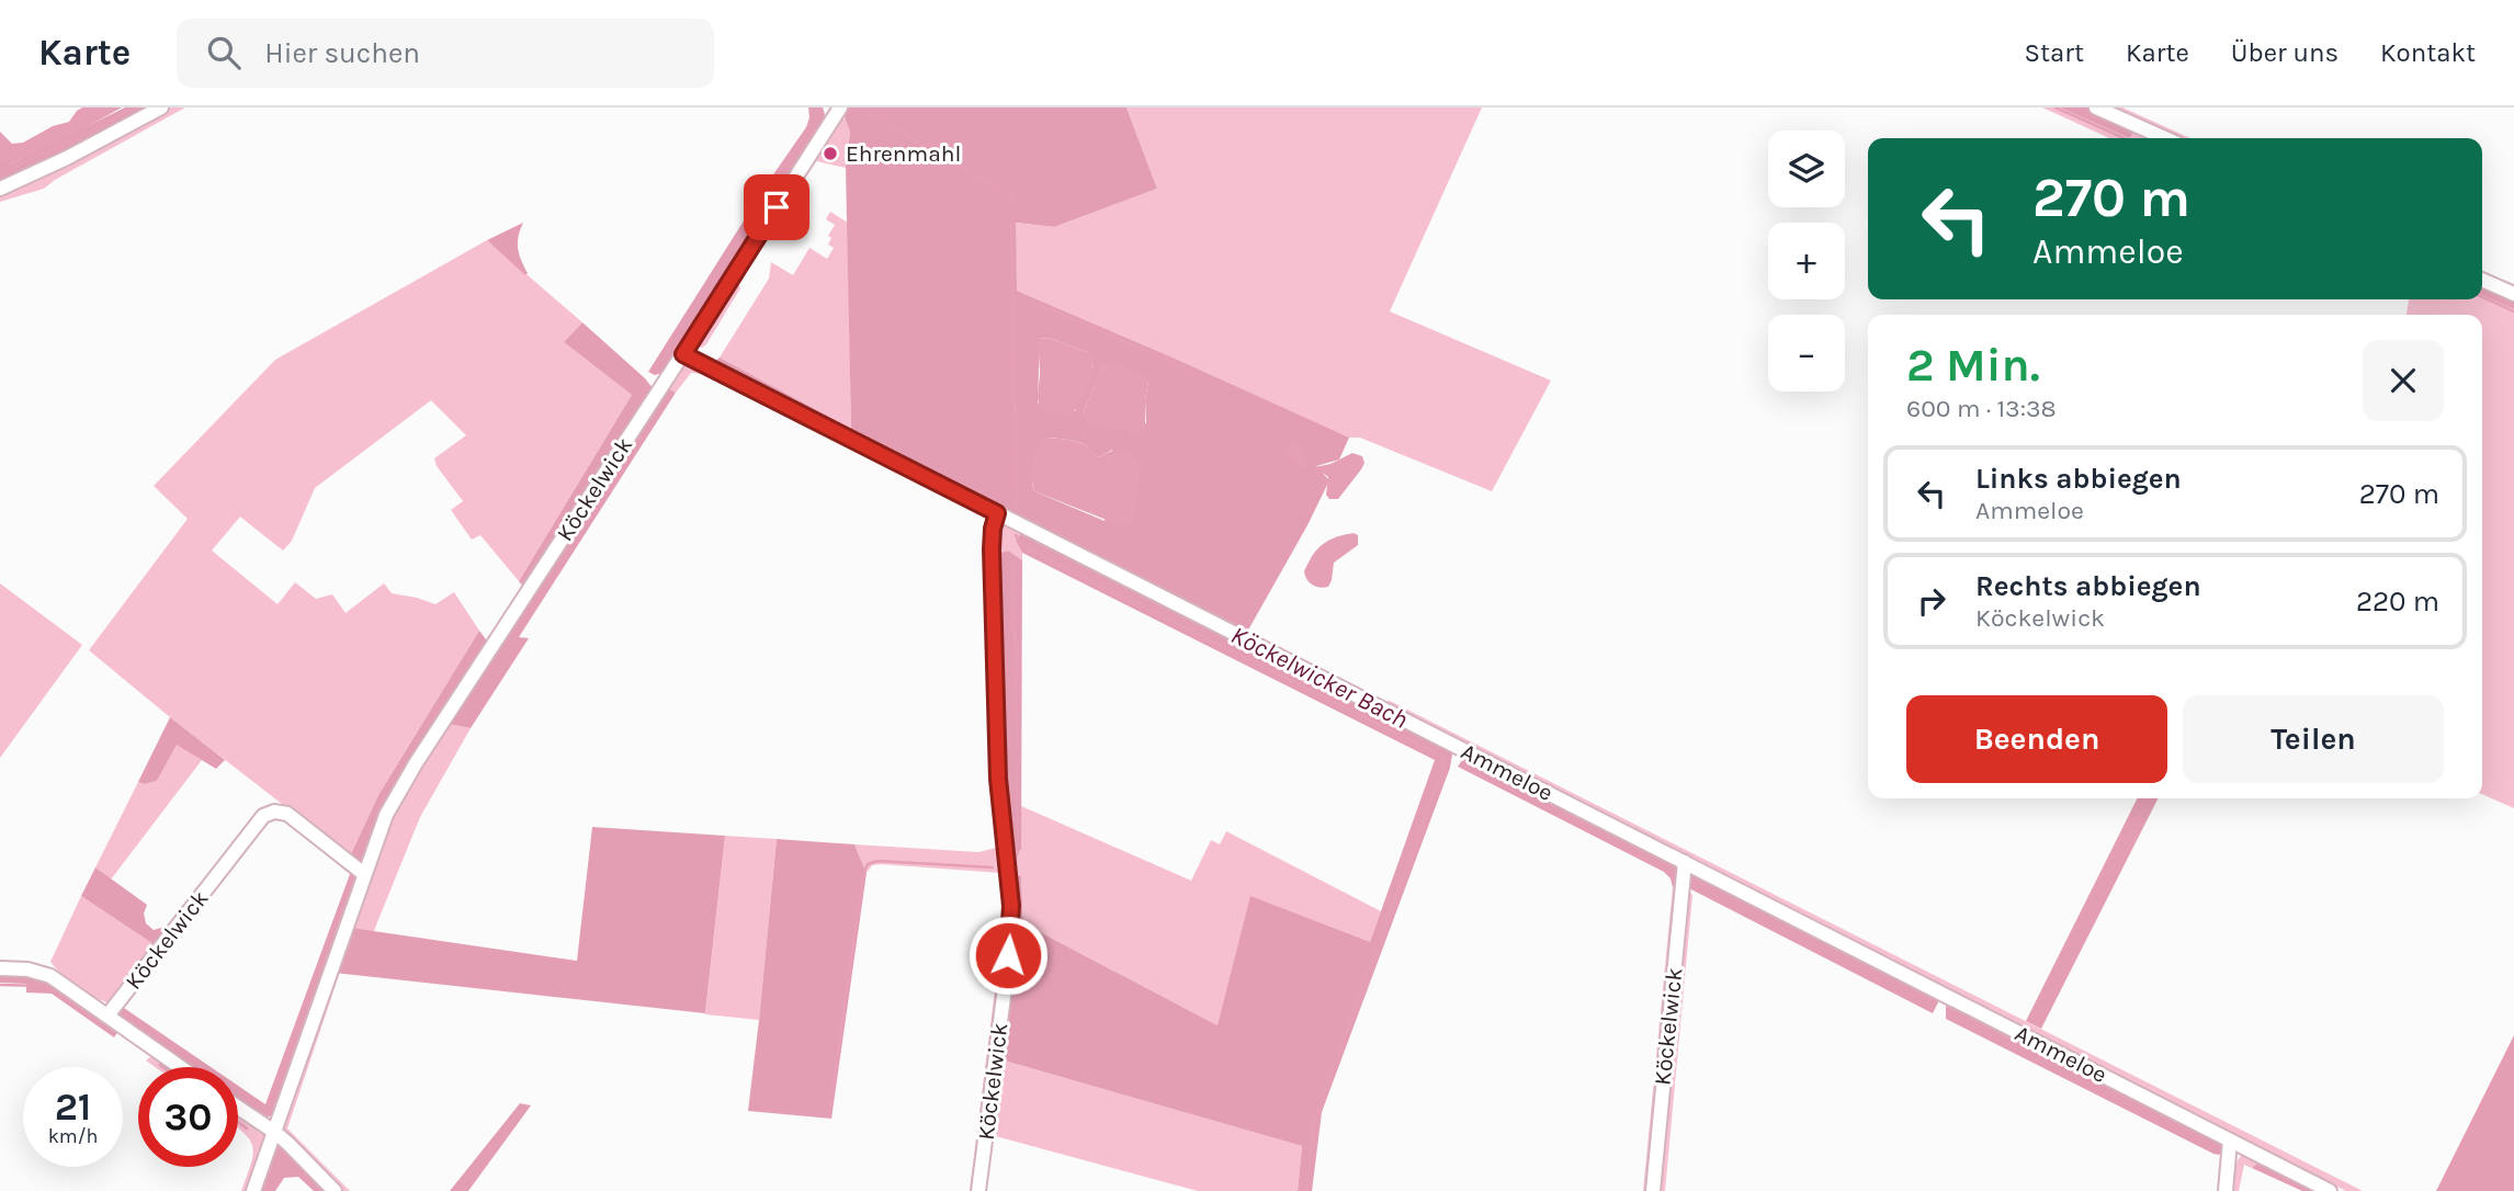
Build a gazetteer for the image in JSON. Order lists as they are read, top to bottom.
{
  "streets": {
    "street": ["Köckelwick", "Ammeloe"]
  },
  "crossings": [
    ["Köckelwick", "Ammeloe"]
  ],
  "water": ["Köckelwicker Bach"],
  "places": ["Ehrenmahl"],
  "page": {
    "header": "Karte",
    "search": "Hier suchen",
    "nav": [
      "Start",
      "Karte",
      "Über uns",
      "Kontakt"
    ],
    "map_buttons": ["+", "−"],
    "turn": ["270 m", "Ammeloe"],
    "heading": ["2 Min.", "600 m · 13:38"],
    "list": [
      {
        "name": "Links abbiegen",
        "note": "Ammeloe",
        "value": "270 m"
      },
      {
        "name": "Rechts abbiegen",
        "note": "Köckelwick",
        "value": "220 m"
      }
    ],
    "buttons": ["Beenden", "Teilen"],
    "speed": "21 km/h",
    "limit": "30"
  }
}
